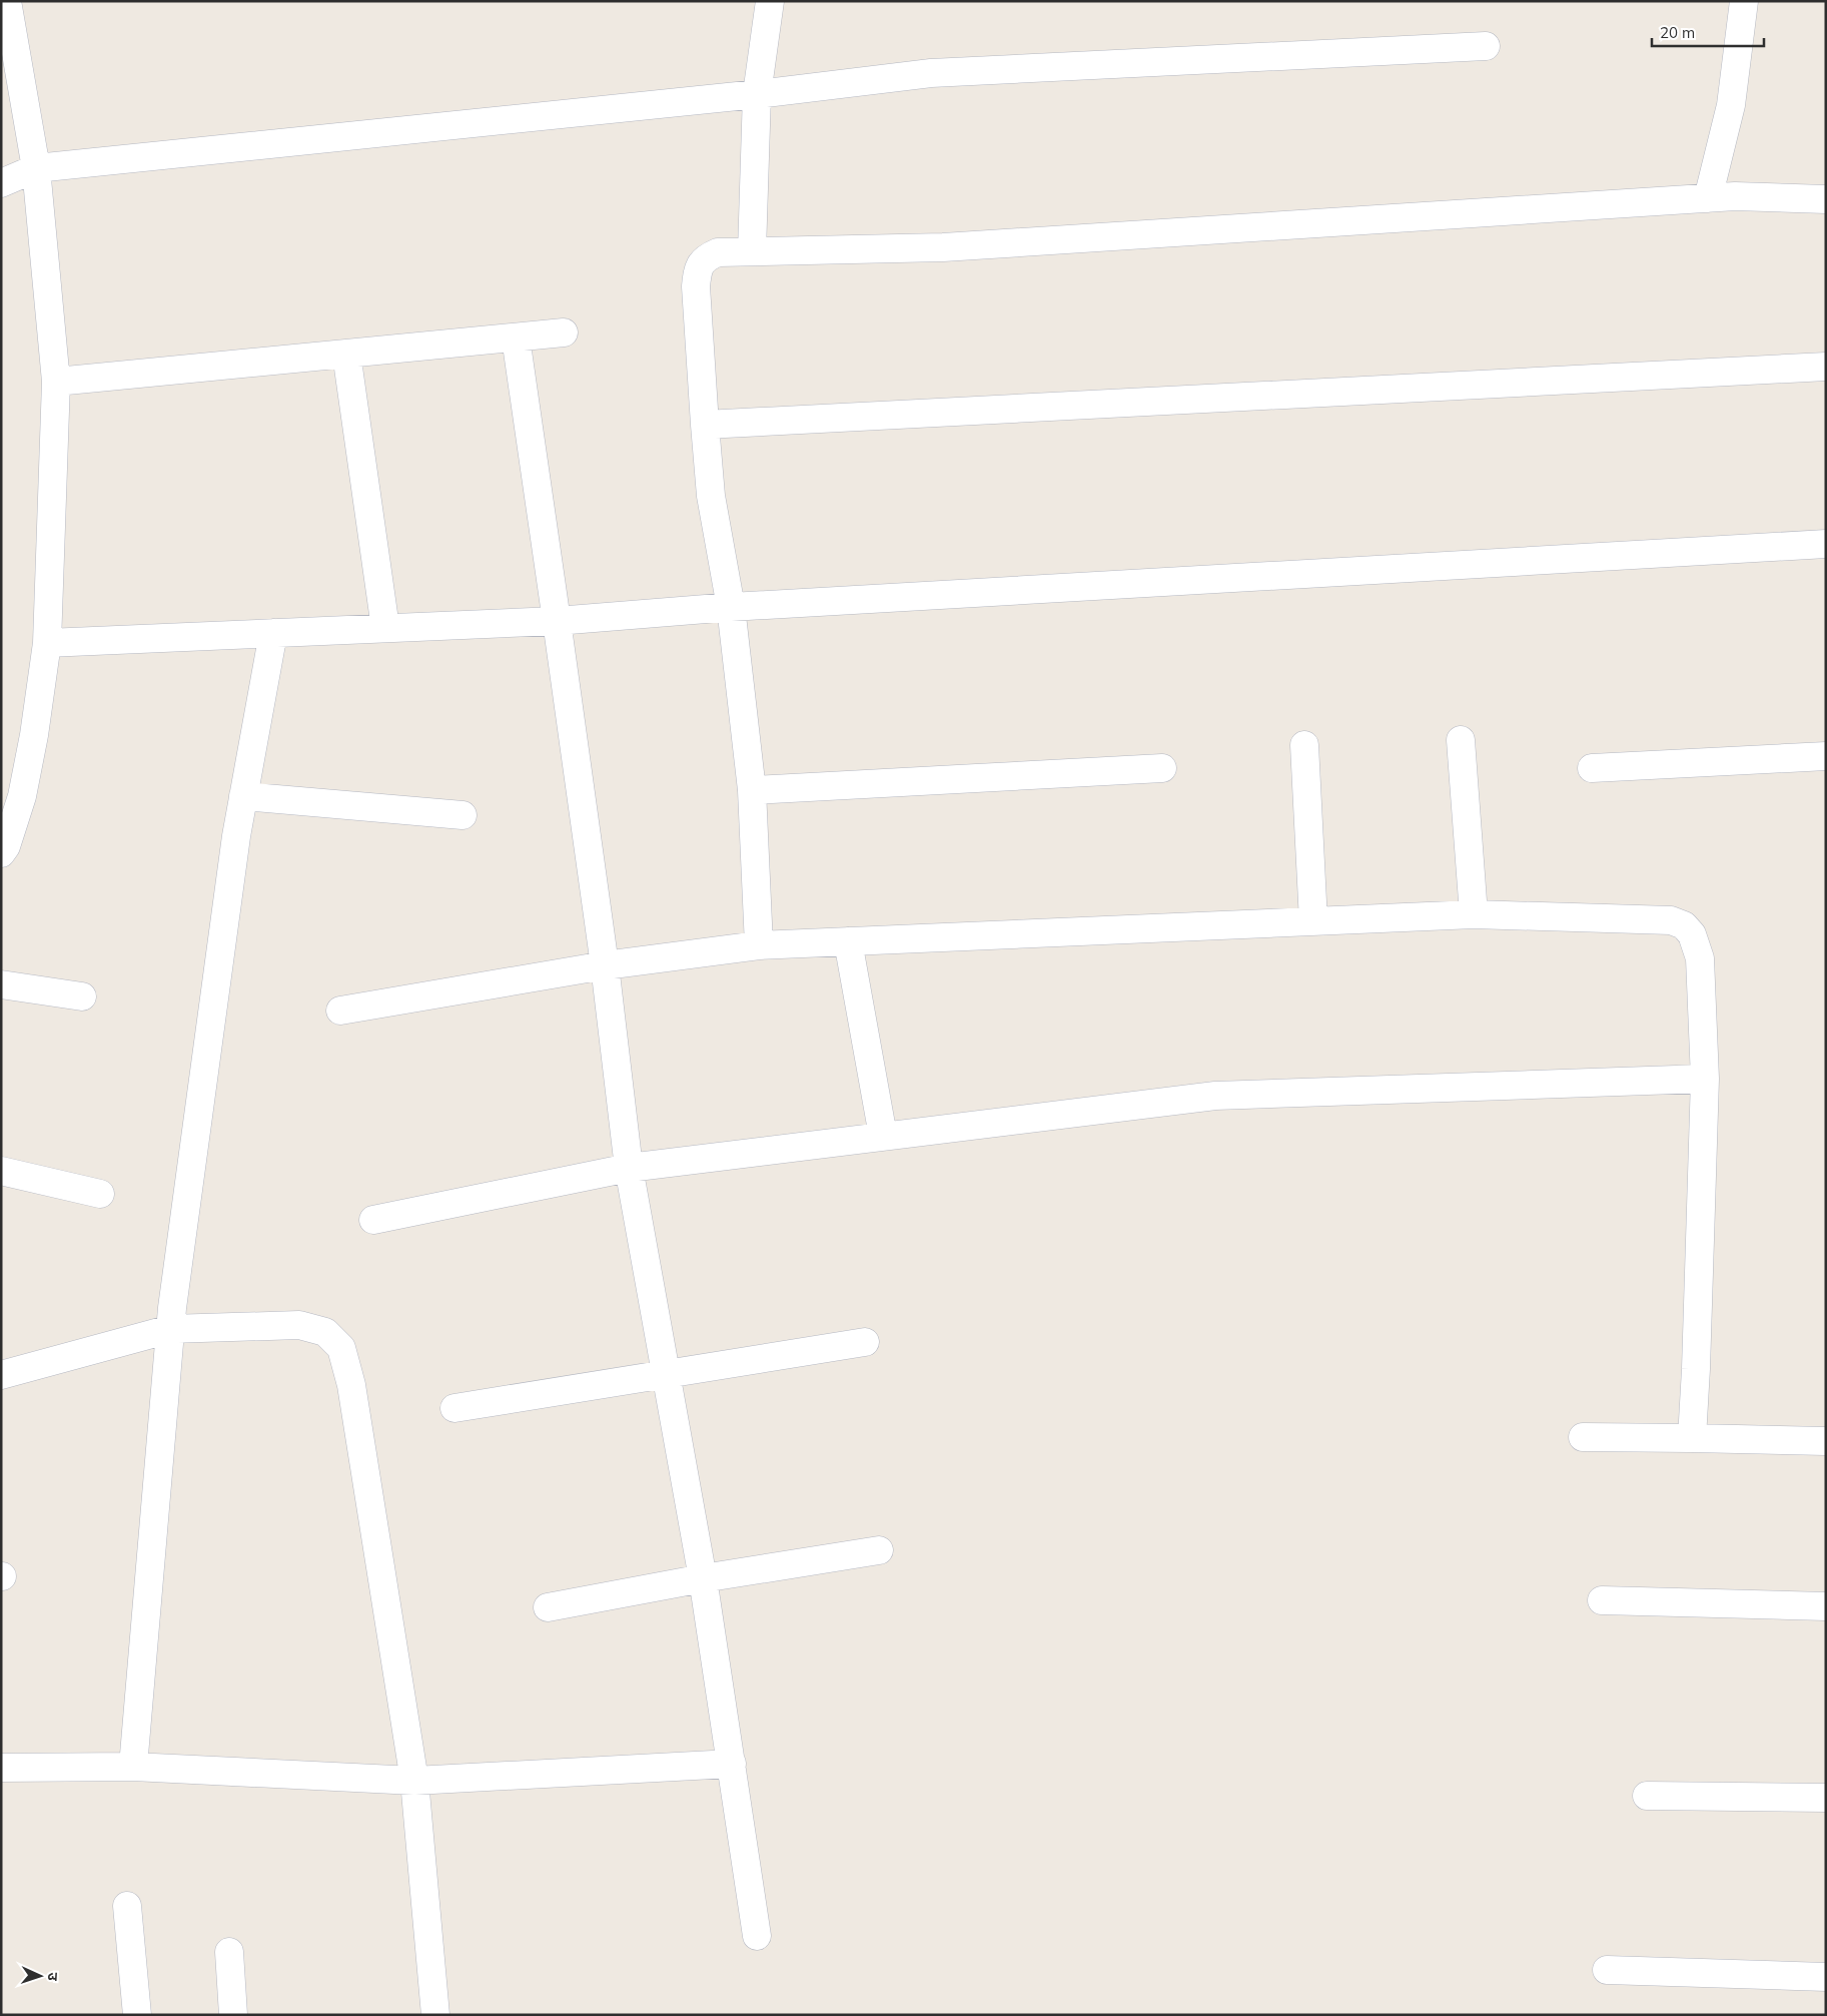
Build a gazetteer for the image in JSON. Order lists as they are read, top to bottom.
{
  "scale_bar": "20 m",
  "north": "right"
}
